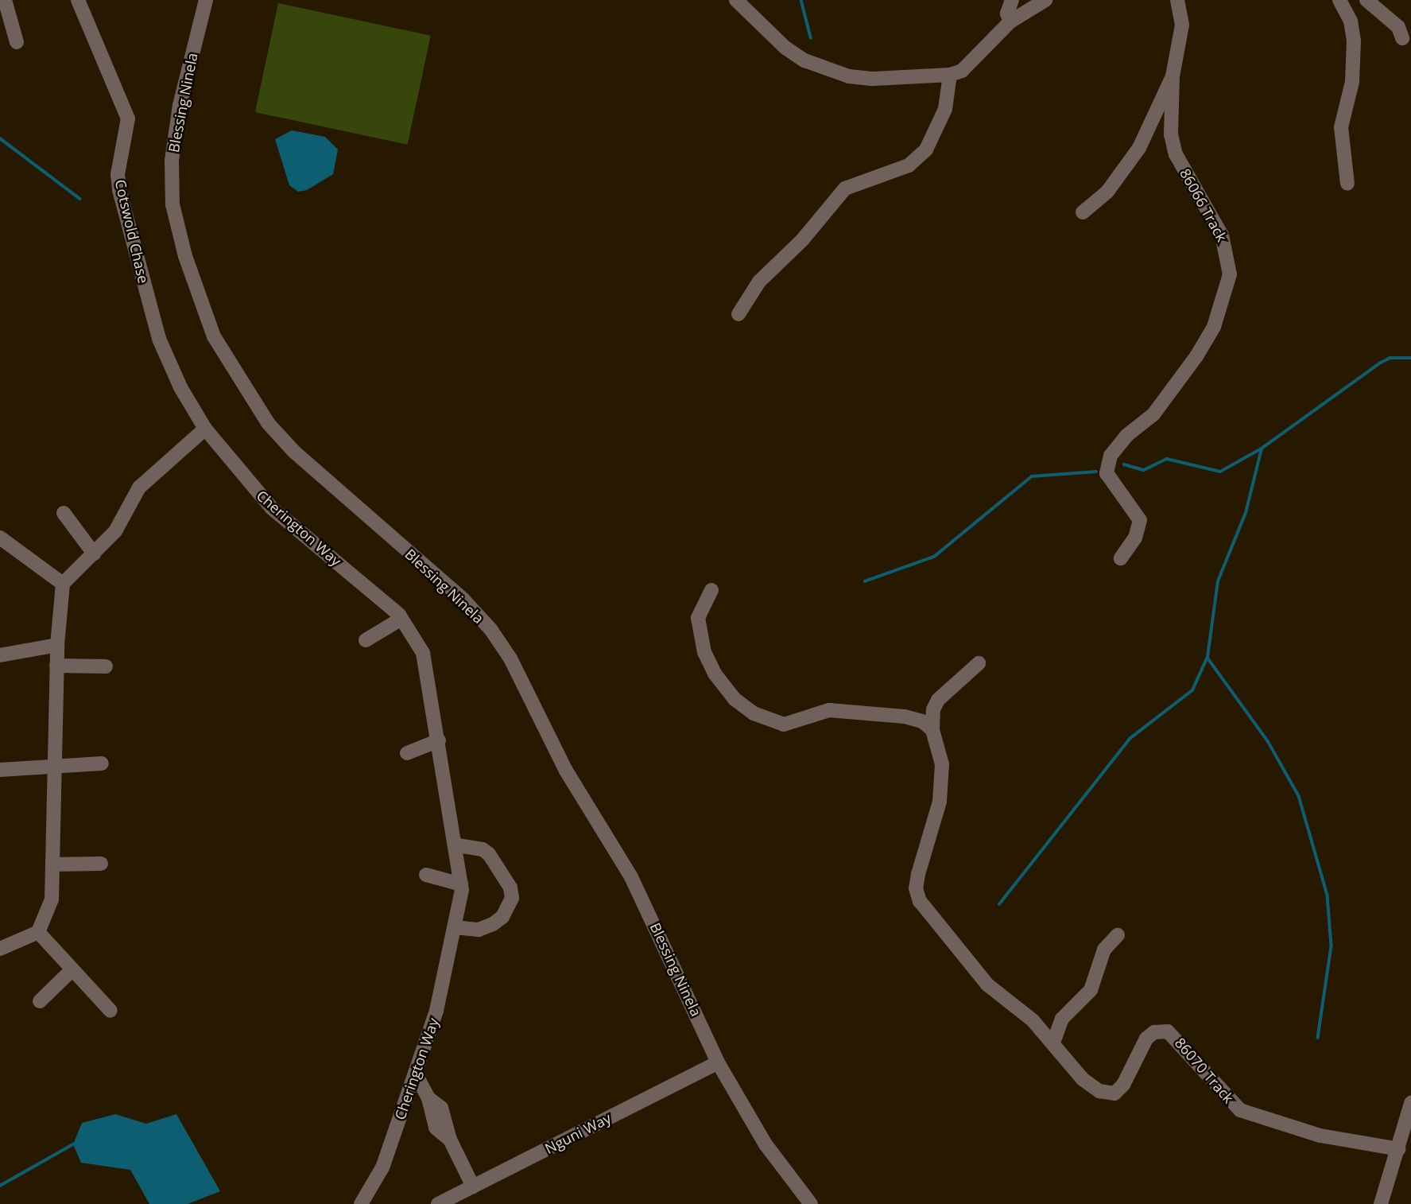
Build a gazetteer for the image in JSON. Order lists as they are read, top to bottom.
{
  "streets": {
    "street": [
      "Blessing Ninela",
      "86066 Track",
      "Cotswold Chase",
      "Cherington Way",
      "86070 Track",
      "Nguni Way"
    ]
  },
  "crossings": [
    ["Blessing Ninela", "Nguni Way"],
    ["Cotswold Chase", "Cherington Way"]
  ]
}
